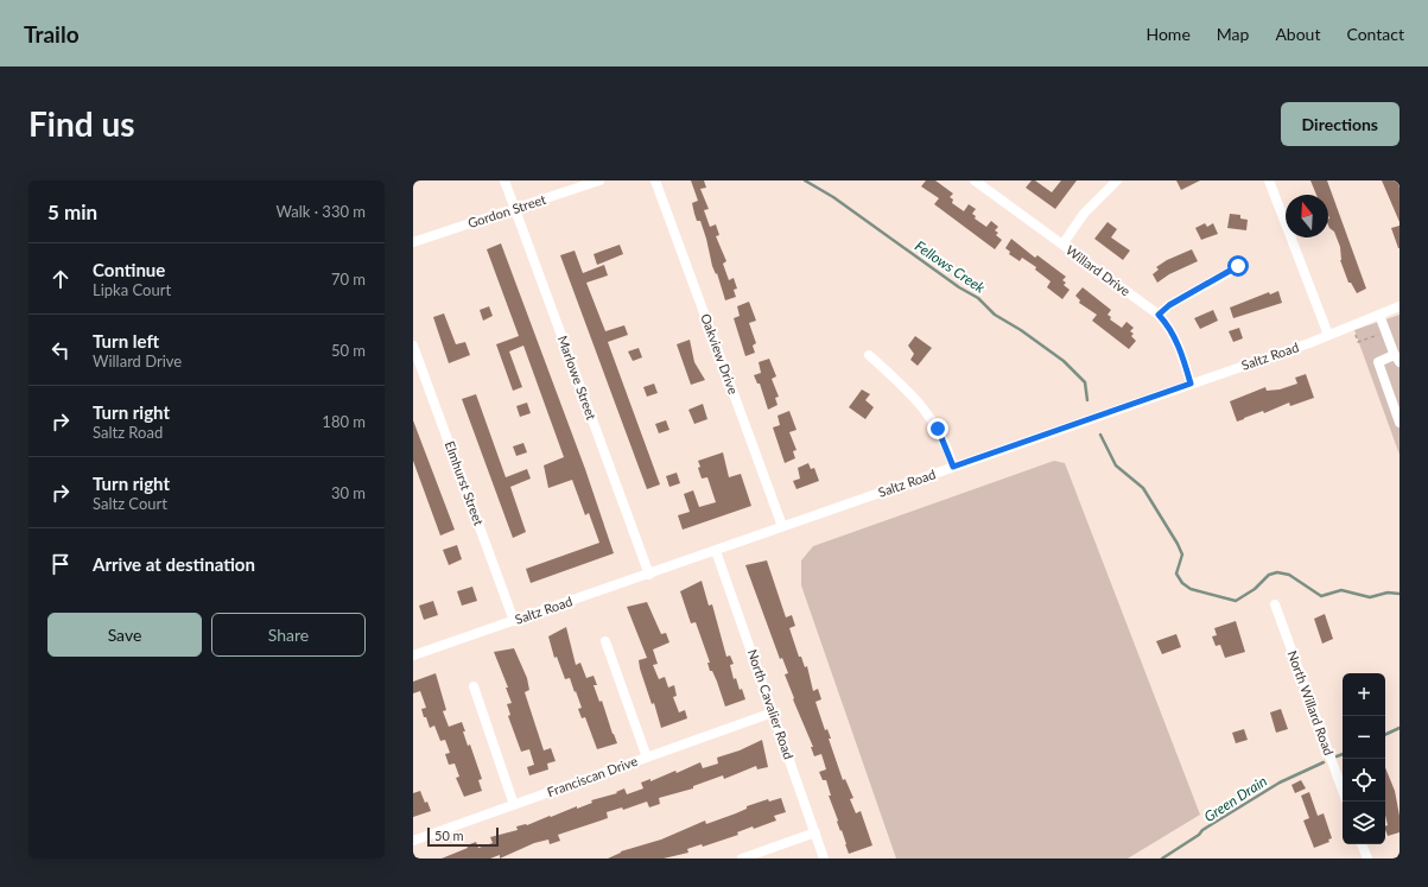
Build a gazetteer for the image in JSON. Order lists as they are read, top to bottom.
{
  "streets": {
    "street": [
      "Gordon Street",
      "Willard Drive",
      "Oakview Drive",
      "Saltz Road",
      "Marlowe Street",
      "Elmhurst Street",
      "North Willard Road",
      "North Cavalier Road",
      "Franciscan Drive"
    ]
  },
  "crossings": [
    ["Gordon Street", "Marlowe Street"],
    ["Willard Drive", "Saltz Road"],
    ["Oakview Drive", "Saltz Road"],
    ["Saltz Road", "Marlowe Street"],
    ["Saltz Road", "Elmhurst Street"],
    ["Saltz Road", "North Cavalier Road"],
    ["North Cavalier Road", "Franciscan Drive"]
  ],
  "water": ["Fellows Creek", "Green Drain"],
  "scale_bar": "50 m",
  "north": "top",
  "page": {
    "header": "Trailo",
    "nav": [
      "Home",
      "Map",
      "About",
      "Contact"
    ],
    "buttons": [
      "Directions",
      ["Save", "Share"]
    ],
    "title": "Find us",
    "heading": ["5 min", "Walk · 330 m"],
    "list": [
      ["Continue", "Lipka Court", "70 m"],
      ["Turn left", "Willard Drive", "50 m"],
      ["Turn right", "Saltz Road", "180 m"],
      ["Turn right", "Saltz Court", "30 m"],
      "Arrive at destination"
    ],
    "map_buttons": ["+", "−"],
    "scale": "50 m"
  }
}
